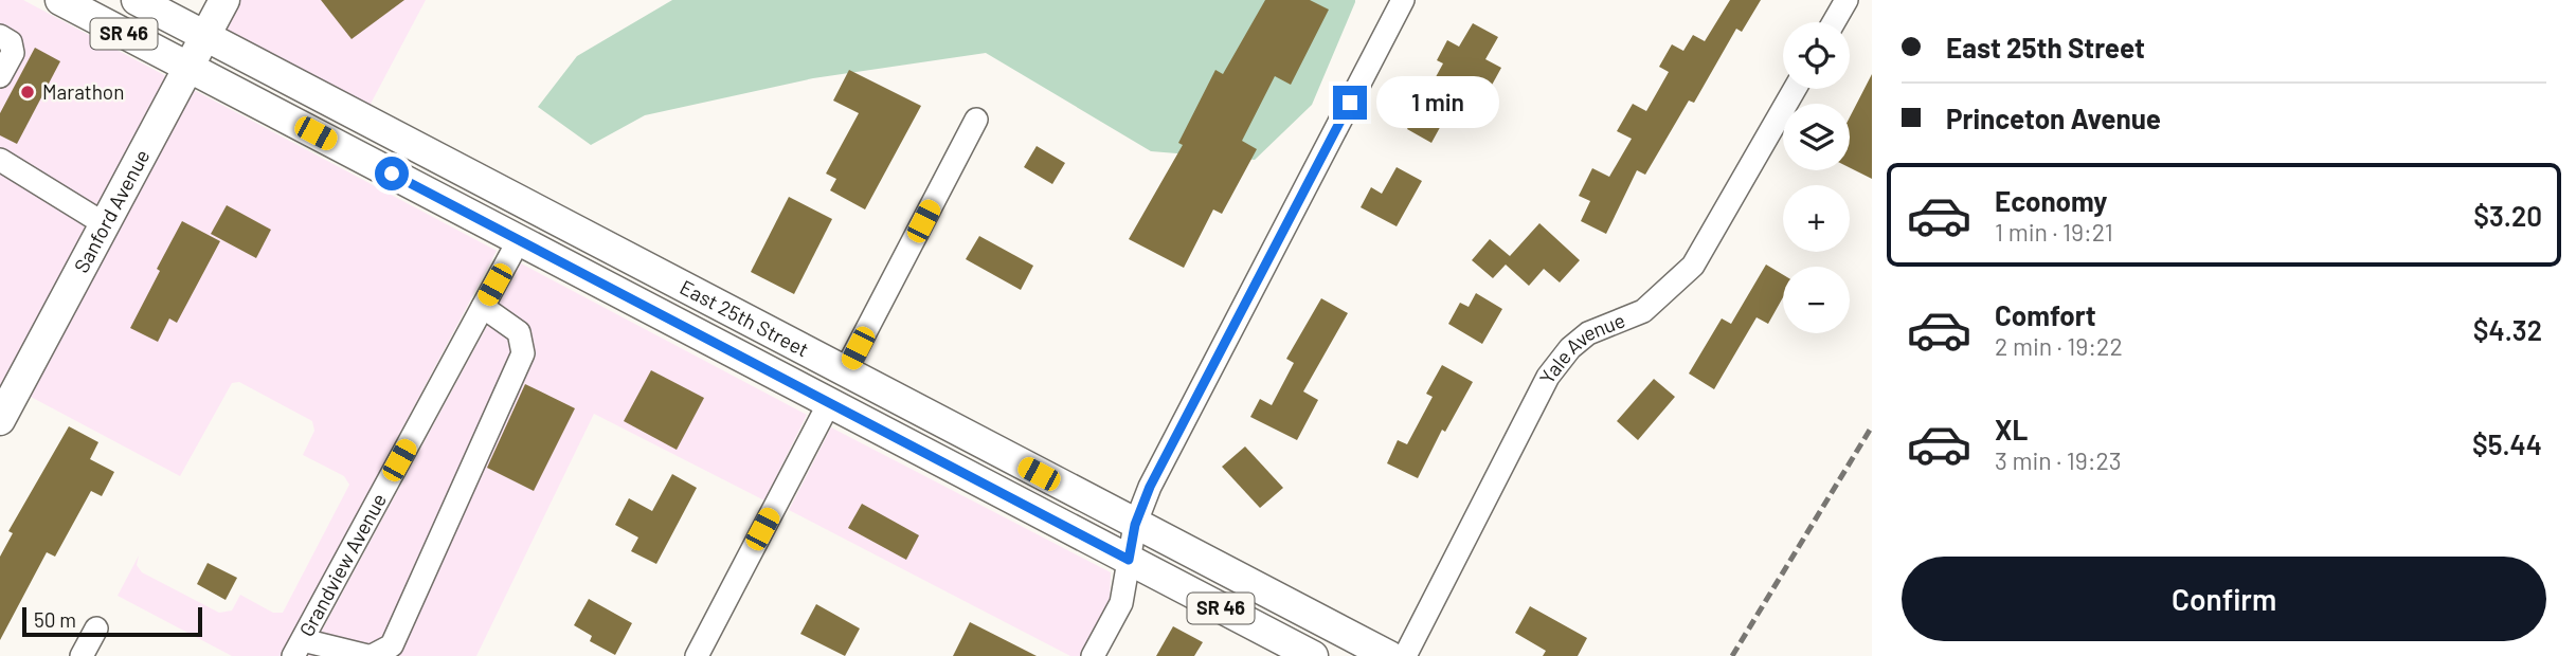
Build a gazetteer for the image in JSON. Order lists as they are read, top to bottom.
{
  "streets": {
    "main road": ["SR 46", "Sanford Avenue", "East 25th Street"],
    "street": ["Yale Avenue", "Grandview Avenue"]
  },
  "crossings": [
    ["Sanford Avenue", "East 25th Street"],
    ["East 25th Street", "Grandview Avenue"]
  ],
  "places": ["Marathon"],
  "scale_bar": "50 m",
  "page": {
    "banner": ["East 25th Street", "Princeton Avenue"],
    "map_buttons": ["+", "−"],
    "bubble": "1 min",
    "list": [
      {
        "name": "Economy",
        "note": "1 min · 19:21",
        "value": "$3.20"
      },
      {
        "name": "Comfort",
        "note": "2 min · 19:22",
        "value": "$4.32"
      },
      {
        "name": "XL",
        "note": "3 min · 19:23",
        "value": "$5.44"
      }
    ],
    "buttons": "Confirm",
    "scale": "50 m"
  }
}
